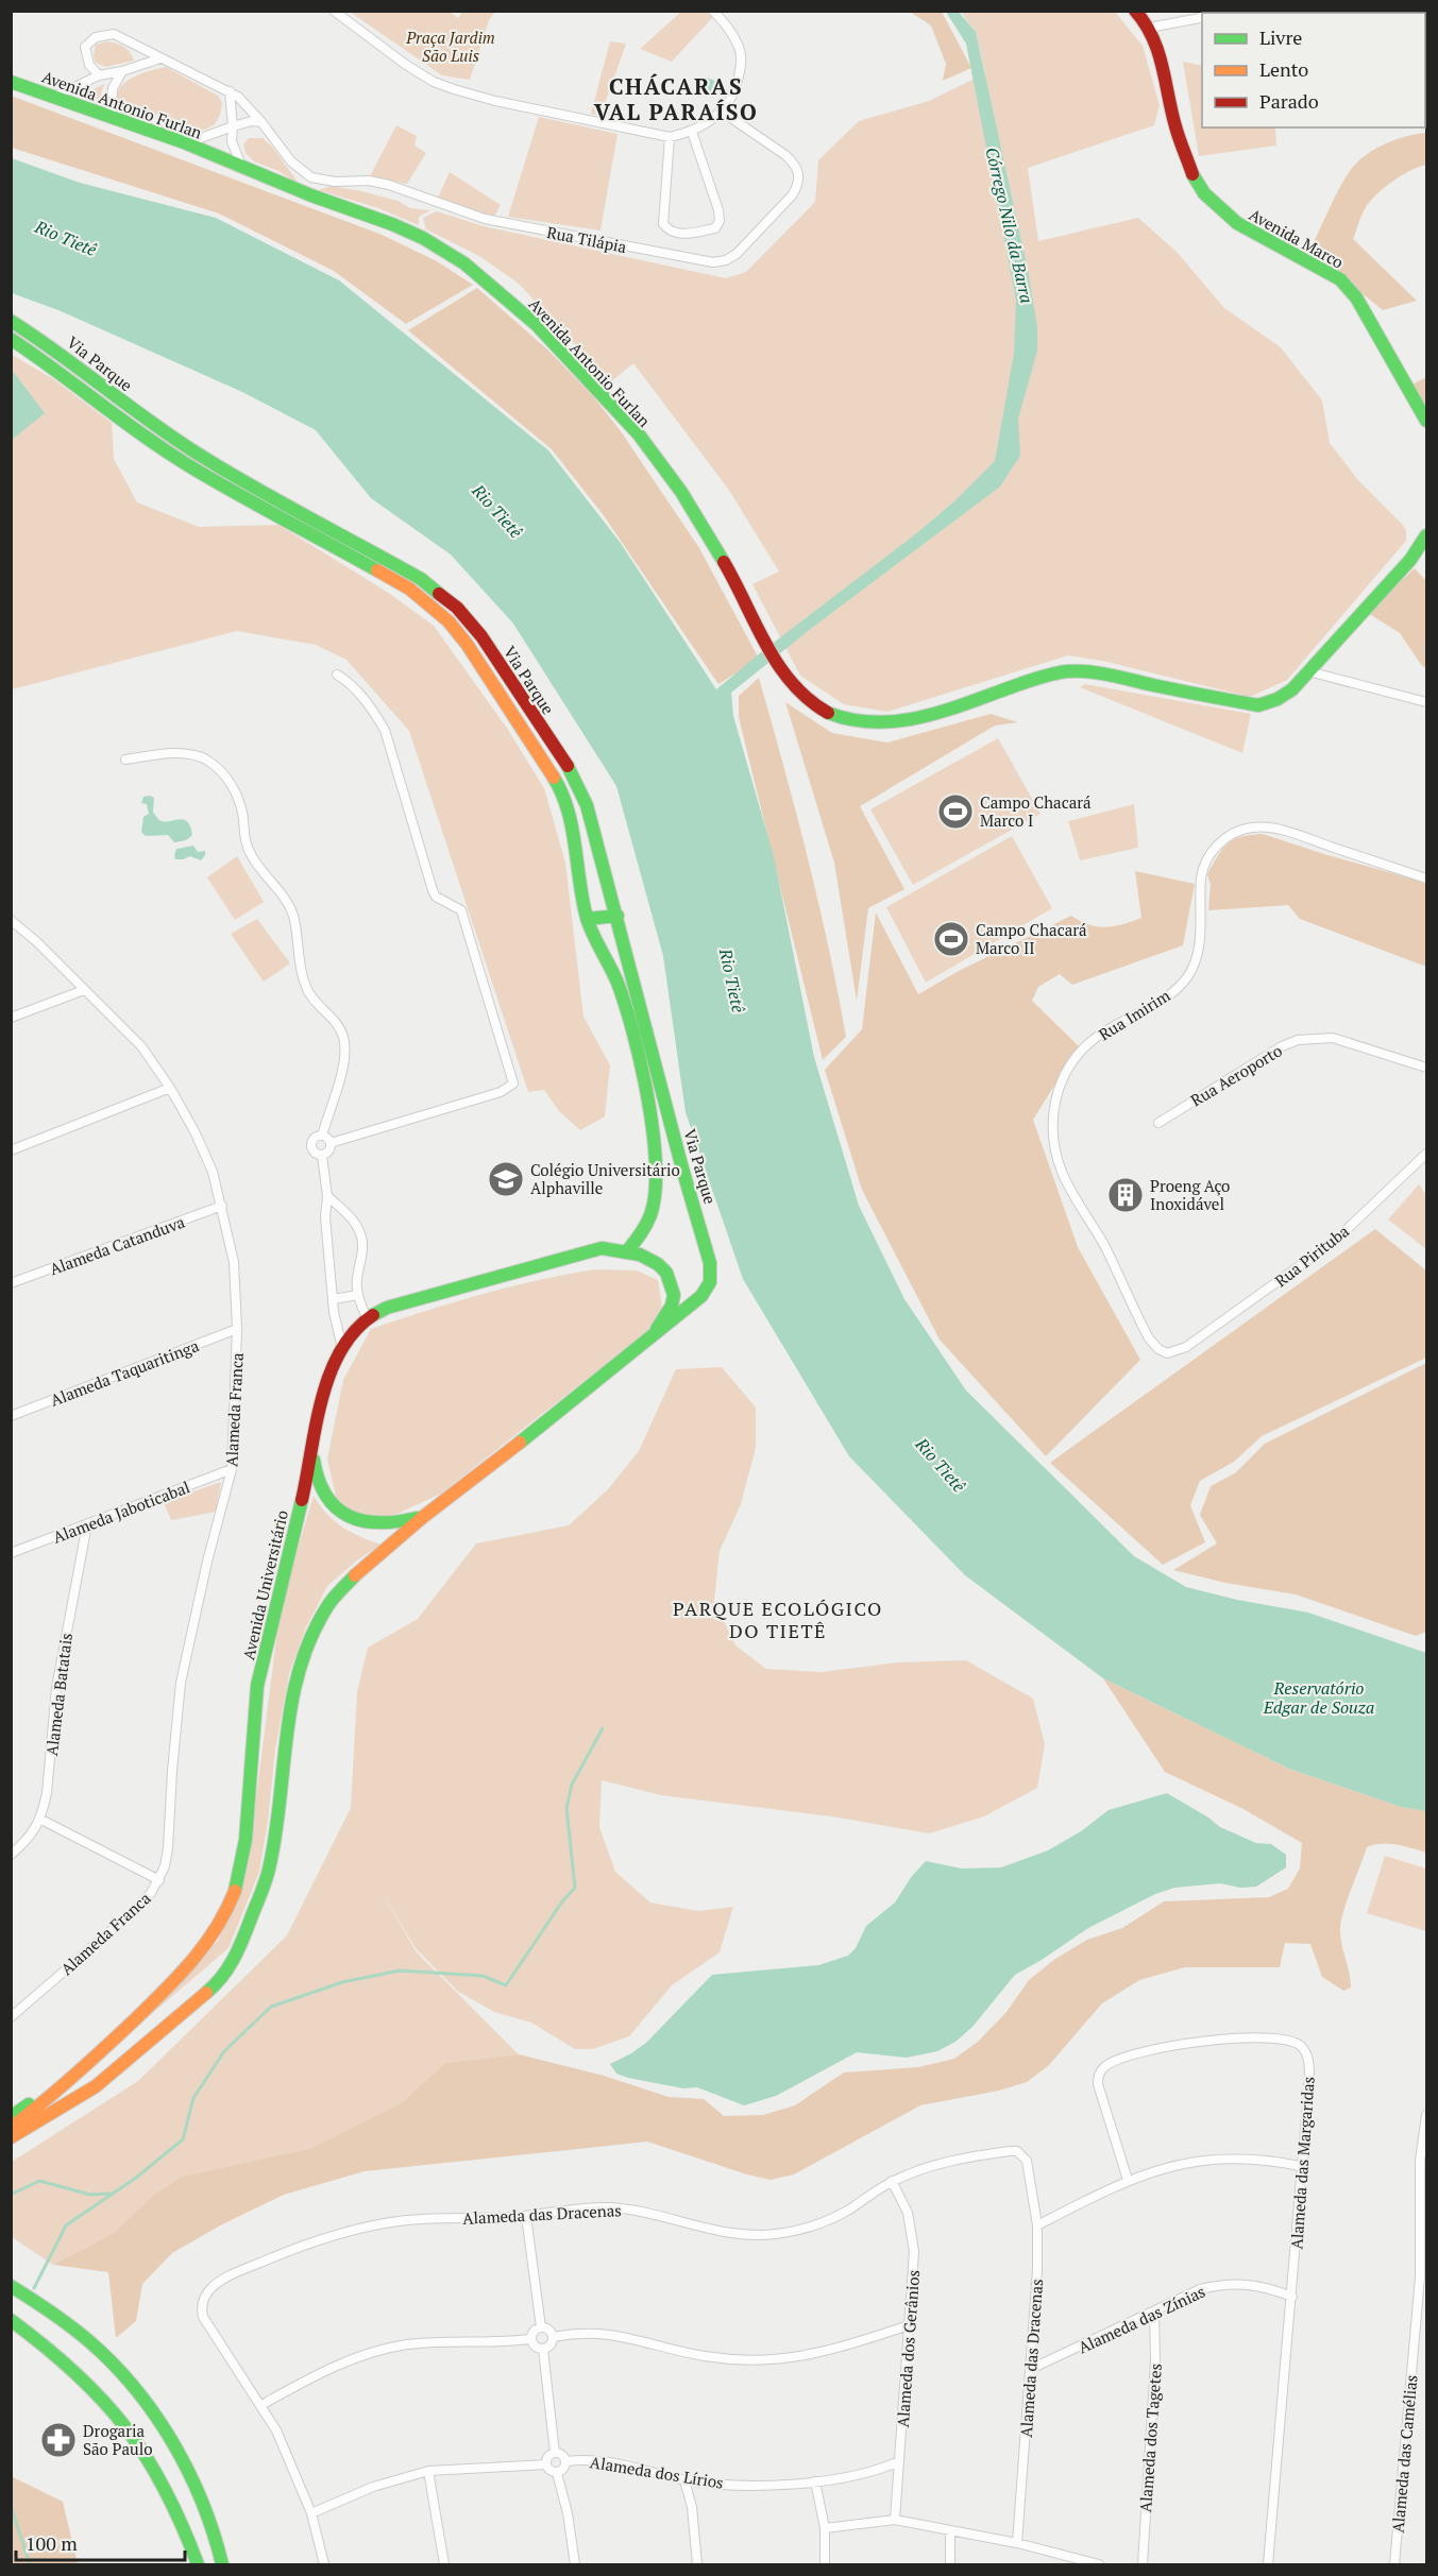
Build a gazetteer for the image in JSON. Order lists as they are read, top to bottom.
{
  "streets": {
    "main road": [
      "Avenida Antonio Furlan",
      "Avenida Marco",
      "Via Parque",
      "Avenida Universitário"
    ],
    "street": [
      "Rua Tilápia",
      "Rua Imirim",
      "Rua Aeroporto",
      "Alameda Catanduva",
      "Rua Pirituba",
      "Alameda Taquaritinga",
      "Alameda Franca",
      "Alameda Jaboticabal",
      "Alameda Batatais",
      "Alameda das Margaridas",
      "Alameda das Dracenas",
      "Alameda das Zínias",
      "Alameda dos Gerânios",
      "Alameda dos Tagetes",
      "Alameda das Camélias",
      "Alameda dos Lírios"
    ]
  },
  "crossings": [
    ["Via Parque", "Avenida Universitário"],
    ["Rua Imirim", "Rua Pirituba"],
    ["Alameda Catanduva", "Alameda Franca"],
    ["Alameda Taquaritinga", "Alameda Franca"],
    ["Alameda Franca", "Alameda Jaboticabal"],
    ["Alameda Jaboticabal", "Alameda Batatais"],
    ["Alameda das Margaridas", "Alameda das Zínias"],
    ["Alameda das Dracenas", "Alameda das Zínias"],
    ["Alameda das Dracenas", "Alameda dos Gerânios"],
    ["Alameda das Zínias", "Alameda dos Tagetes"],
    ["Alameda dos Gerânios", "Alameda dos Lírios"]
  ],
  "districts": ["CHÁCARAS VAL PARAÍSO", "PARQUE ECOLÓGICO DO TIETÊ"],
  "water": ["Córrego Nilo da Barra", "Rio Tietê", "Reservatório Edgar de Souza"],
  "parks": ["Praça Jardim São Luis"],
  "places": {
    "sports": ["Campo Chacará Marco I", "Campo Chacará Marco II"],
    "school or university": ["Colégio Universitário Alphaville"],
    "building": ["Proeng Aço Inoxidável"],
    "pharmacy": ["Drogaria São Paulo"]
  },
  "legend": ["Livre", "Lento", "Parado"],
  "scale_bar": "100 m"
}
